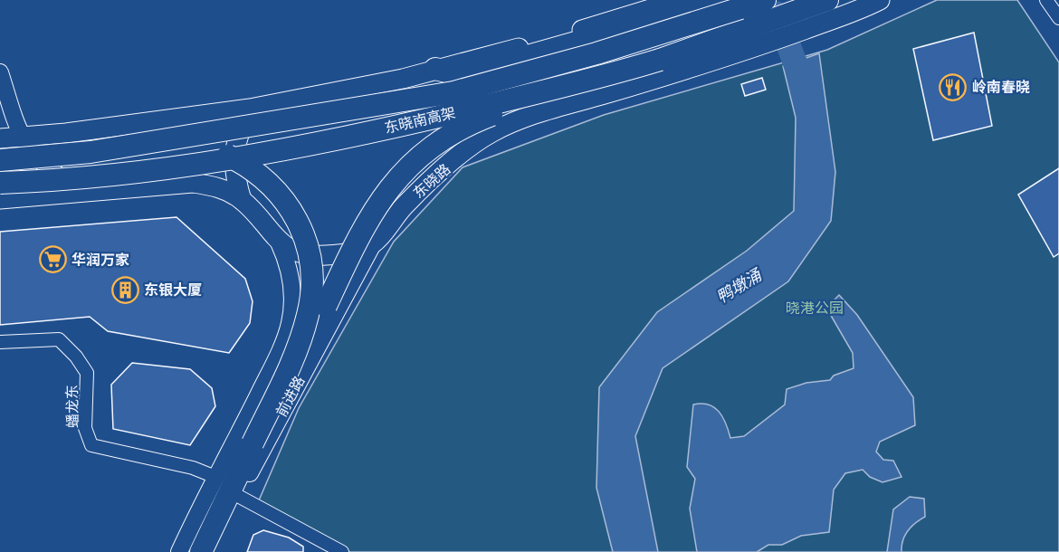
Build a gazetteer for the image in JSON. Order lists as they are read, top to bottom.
{
  "streets": {
    "highway": ["东晓南高架"],
    "main road": ["东晓路", "前进路"],
    "street": ["蟠龙东"]
  },
  "crossings": [
    ["东晓南高架", "东晓路"],
    ["东晓路", "前进路"],
    ["前进路", "蟠龙东"]
  ],
  "water": ["鸭墩涌"],
  "parks": ["晓港公园"],
  "places": {
    "restaurant": ["岭南春晓"],
    "supermarket": ["华润万家"],
    "building": ["东银大厦"]
  }
}
